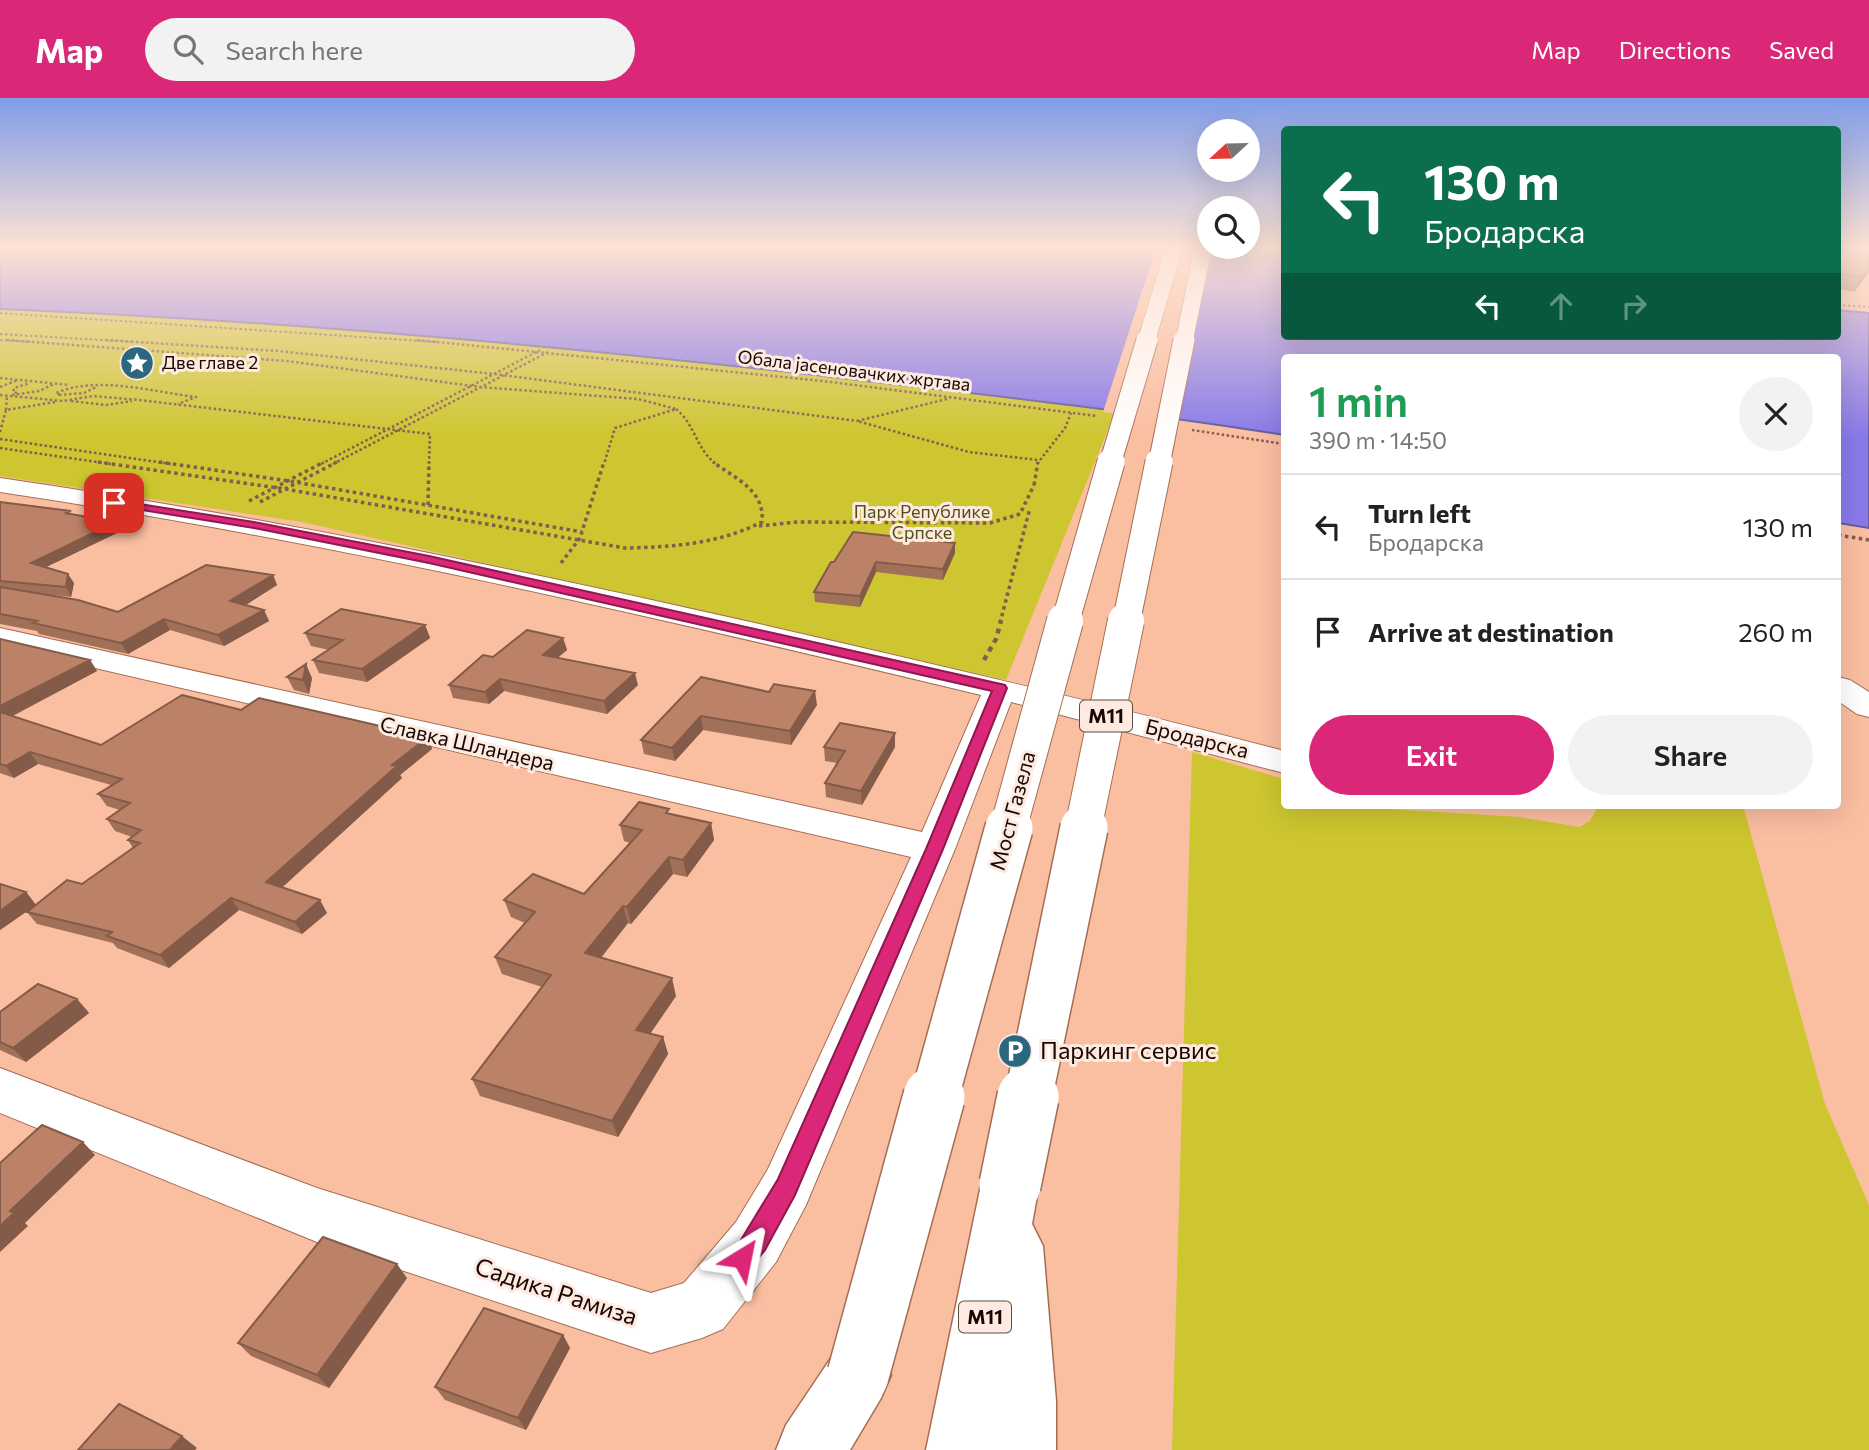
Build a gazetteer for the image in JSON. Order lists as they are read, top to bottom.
{
  "streets": {
    "highway": ["M11", "Мост Газела"],
    "street": ["Бродарска", "Славка Шландера", "Садика Рамиза"],
    "path": ["Обала јасеновачких жртава"]
  },
  "crossings": [
    ["Бродарска", "Садика Рамиза"],
    ["Славка Шландера", "Садика Рамиза"]
  ],
  "parks": ["Парк Републике Српске"],
  "places": {
    "place": ["Две главе 2"],
    "parking": ["Паркинг сервис"]
  },
  "north": "left",
  "page": {
    "header": "Map",
    "search": "Search here",
    "nav": ["Map", "Directions", "Saved"],
    "turn": ["130 m", "Бродарска"],
    "heading": ["1 min", "390 m · 14:50"],
    "list": [
      {
        "name": "Turn left",
        "note": "Бродарска",
        "value": "130 m"
      },
      {
        "name": "Arrive at destination",
        "value": "260 m"
      }
    ],
    "buttons": ["Exit", "Share"]
  }
}
